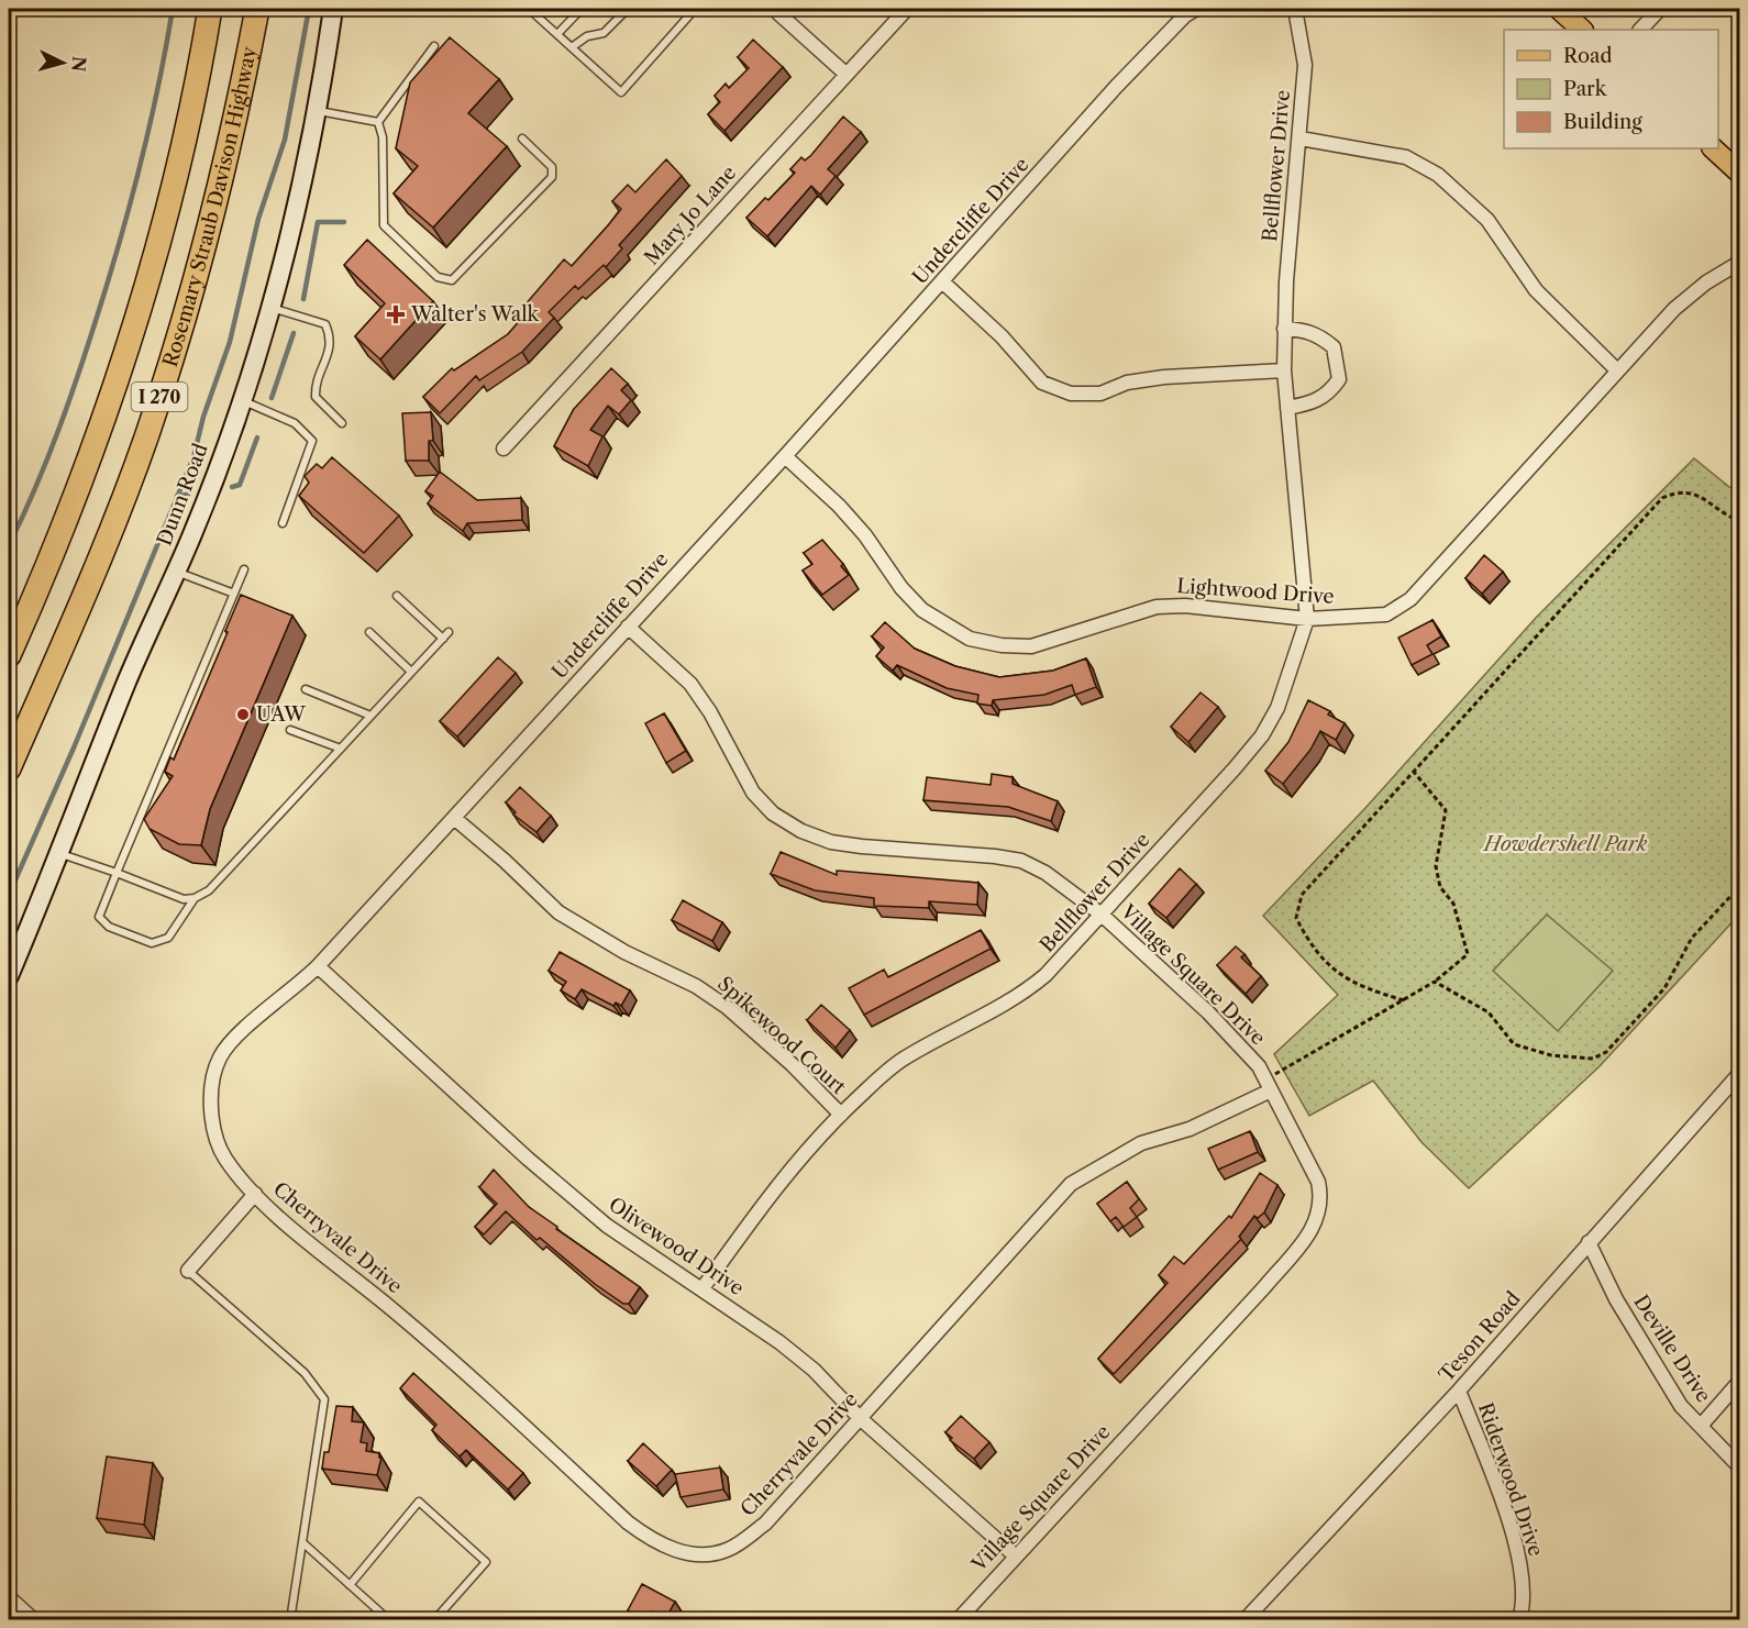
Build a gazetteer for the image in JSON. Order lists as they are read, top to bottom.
{
  "streets": {
    "highway": ["Rosemary Straub Davison Highway", "I 270"],
    "street": [
      "Bellflower Drive",
      "Mary Jo Lane",
      "Undercliffe Drive",
      "Dunn Road",
      "Lightwood Drive",
      "Village Square Drive",
      "Spikewood Court",
      "Cherryvale Drive",
      "Olivewood Drive",
      "Teson Road",
      "Deville Drive",
      "Riderwood Drive"
    ]
  },
  "crossings": [
    ["Bellflower Drive", "Lightwood Drive"],
    ["Bellflower Drive", "Village Square Drive"],
    ["Bellflower Drive", "Spikewood Court"],
    ["Bellflower Drive", "Olivewood Drive"],
    ["Undercliffe Drive", "Lightwood Drive"],
    ["Undercliffe Drive", "Village Square Drive"],
    ["Undercliffe Drive", "Spikewood Court"],
    ["Undercliffe Drive", "Cherryvale Drive"],
    ["Undercliffe Drive", "Olivewood Drive"],
    ["Village Square Drive", "Cherryvale Drive"],
    ["Village Square Drive", "Olivewood Drive"],
    ["Cherryvale Drive", "Olivewood Drive"],
    ["Teson Road", "Deville Drive"],
    ["Teson Road", "Riderwood Drive"]
  ],
  "parks": ["Howdershell Park"],
  "places": {
    "health": ["Walter's Walk"],
    "other": ["UAW"]
  },
  "legend": ["Road", "Park", "Building"],
  "north": "right"
}
